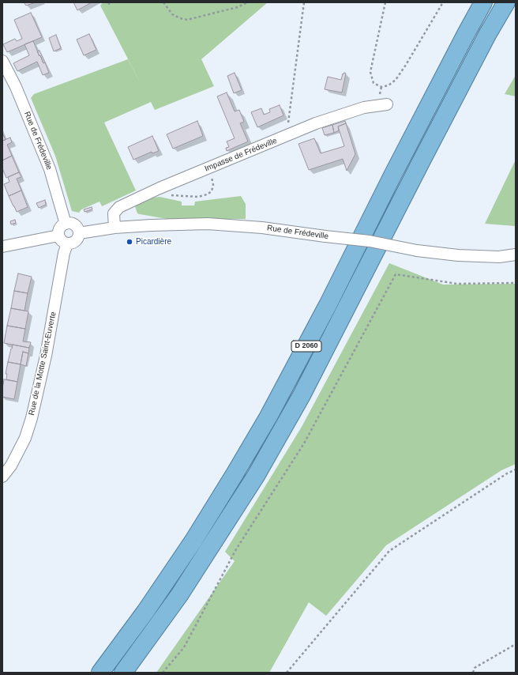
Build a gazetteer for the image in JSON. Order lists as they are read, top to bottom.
{
  "streets": {
    "highway": ["D 2060"],
    "street": ["Rue de Frédeville", "Impasse de Frédeville", "Rue de la Motte Saint-Euverte"]
  },
  "crossings": [
    ["Rue de Frédeville", "Impasse de Frédeville"],
    ["Rue de Frédeville", "Rue de la Motte Saint-Euverte"]
  ],
  "places": ["Picardière"]
}
